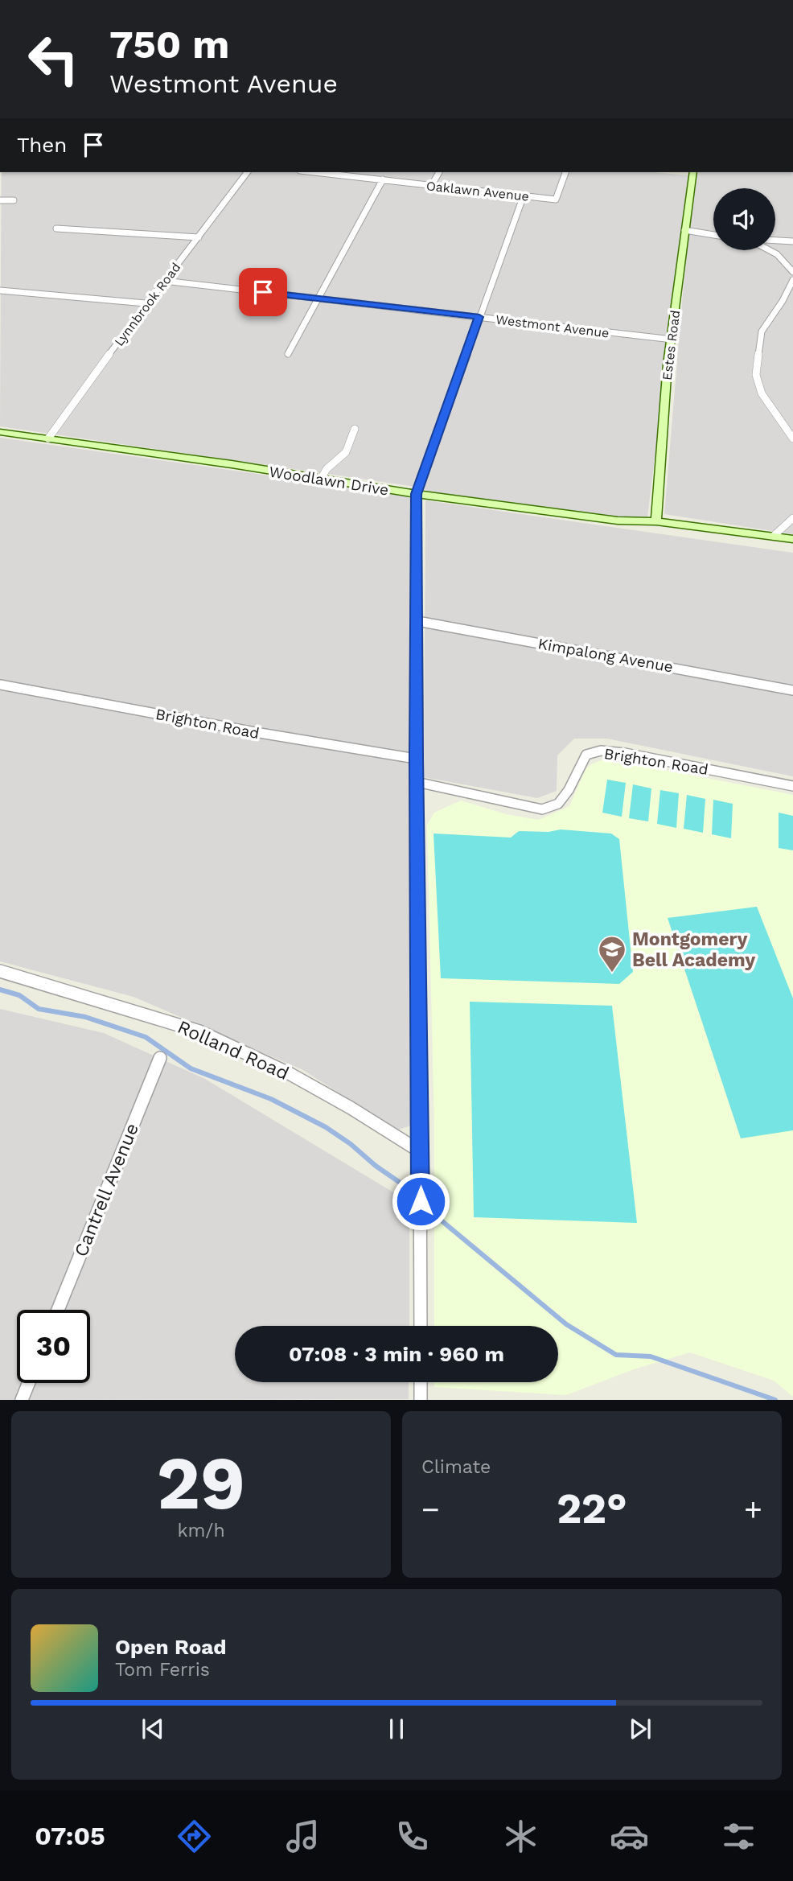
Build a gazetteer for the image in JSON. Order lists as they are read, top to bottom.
{
  "streets": {
    "main road": ["Estes Road", "Woodlawn Drive"],
    "street": [
      "Oaklawn Avenue",
      "Lynnbrook Road",
      "Westmont Avenue",
      "Kimpalong Avenue",
      "Brighton Road",
      "Rolland Road",
      "Cantrell Avenue"
    ]
  },
  "crossings": [
    ["Lynnbrook Road", "Westmont Avenue"],
    ["Lynnbrook Road", "Woodlawn Drive"],
    ["Westmont Avenue", "Estes Road"],
    ["Estes Road", "Woodlawn Drive"]
  ],
  "places": {
    "school or university": ["Montgomery Bell Academy"]
  },
  "page": {
    "turn": ["750 m", "Westmont Avenue"],
    "then": "Then",
    "limit": "30",
    "trip": "07:08 · 3 min · 960 m",
    "tile": [
      ["29", "km/h"],
      "Climate"
    ],
    "heat": ["−", "22°", "+"],
    "song": ["Open Road", "Tom Ferris"],
    "tabs": "07:05"
  }
}
